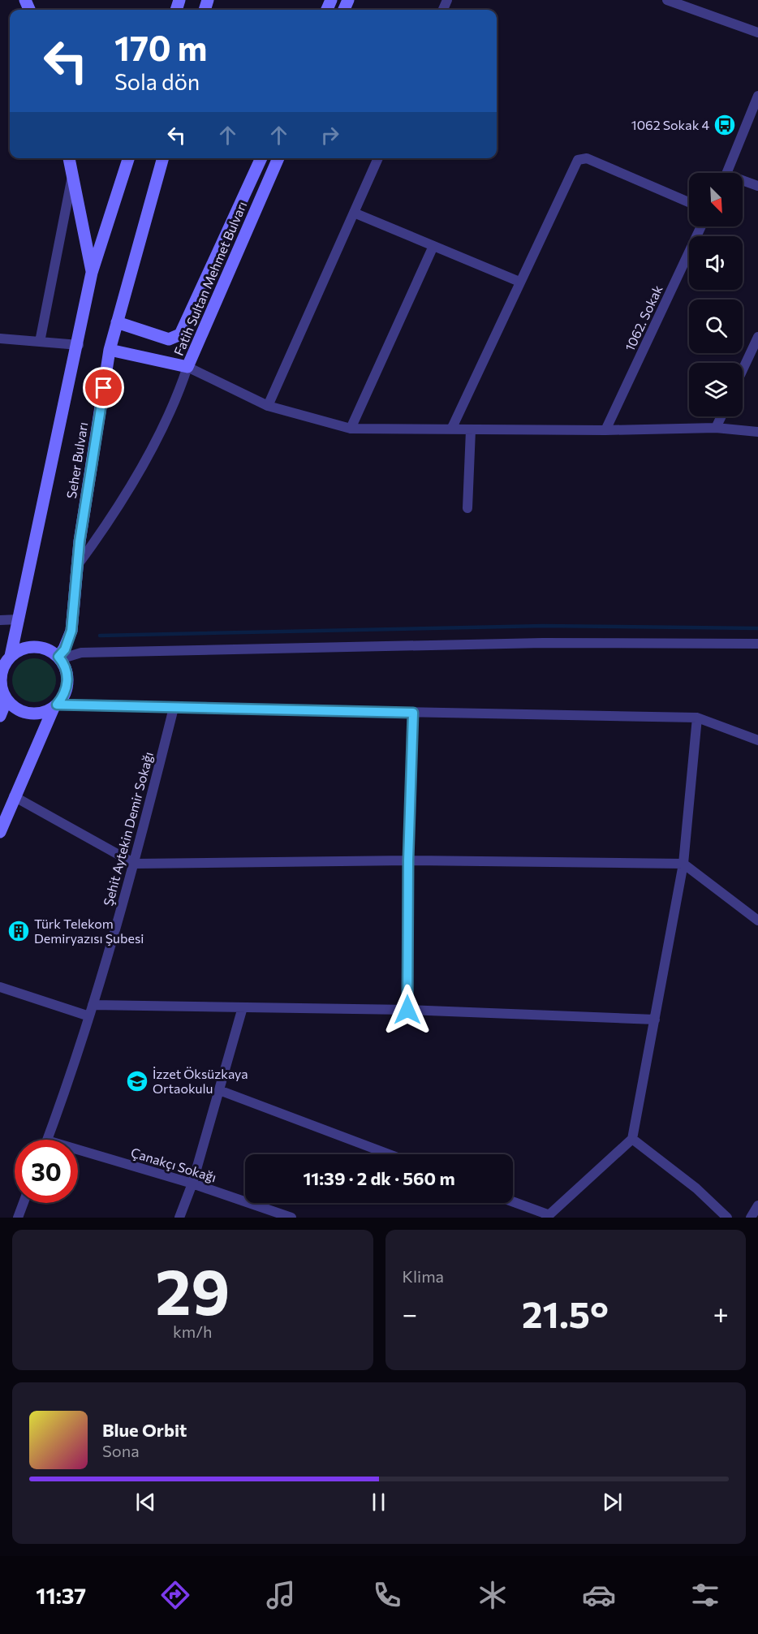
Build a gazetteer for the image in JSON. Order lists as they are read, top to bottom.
{
  "streets": {
    "main road": ["Fatih Sultan Mehmet Bulvarı", "Seher Bulvarı"],
    "street": ["1062. Sokak", "Şehit Aytekin Demir Sokağı", "Çanakçı Sokağı"]
  },
  "crossings": [
    ["Fatih Sultan Mehmet Bulvarı", "Seher Bulvarı"]
  ],
  "places": {
    "bus stop": ["1062 Sokak 4"],
    "building": ["Türk Telekom Demiryazısı Şubesi"],
    "school or university": ["İzzet Öksüzkaya Ortaokulu"]
  },
  "north": "bottom right",
  "page": {
    "turn": ["170 m", "Sola dön"],
    "limit": "30",
    "trip": "11:39 · 2 dk · 560 m",
    "tile": [
      ["29", "km/h"],
      "Klima"
    ],
    "heat": ["−", "21.5°", "+"],
    "song": ["Blue Orbit", "Sona"],
    "tabs": "11:37"
  }
}
